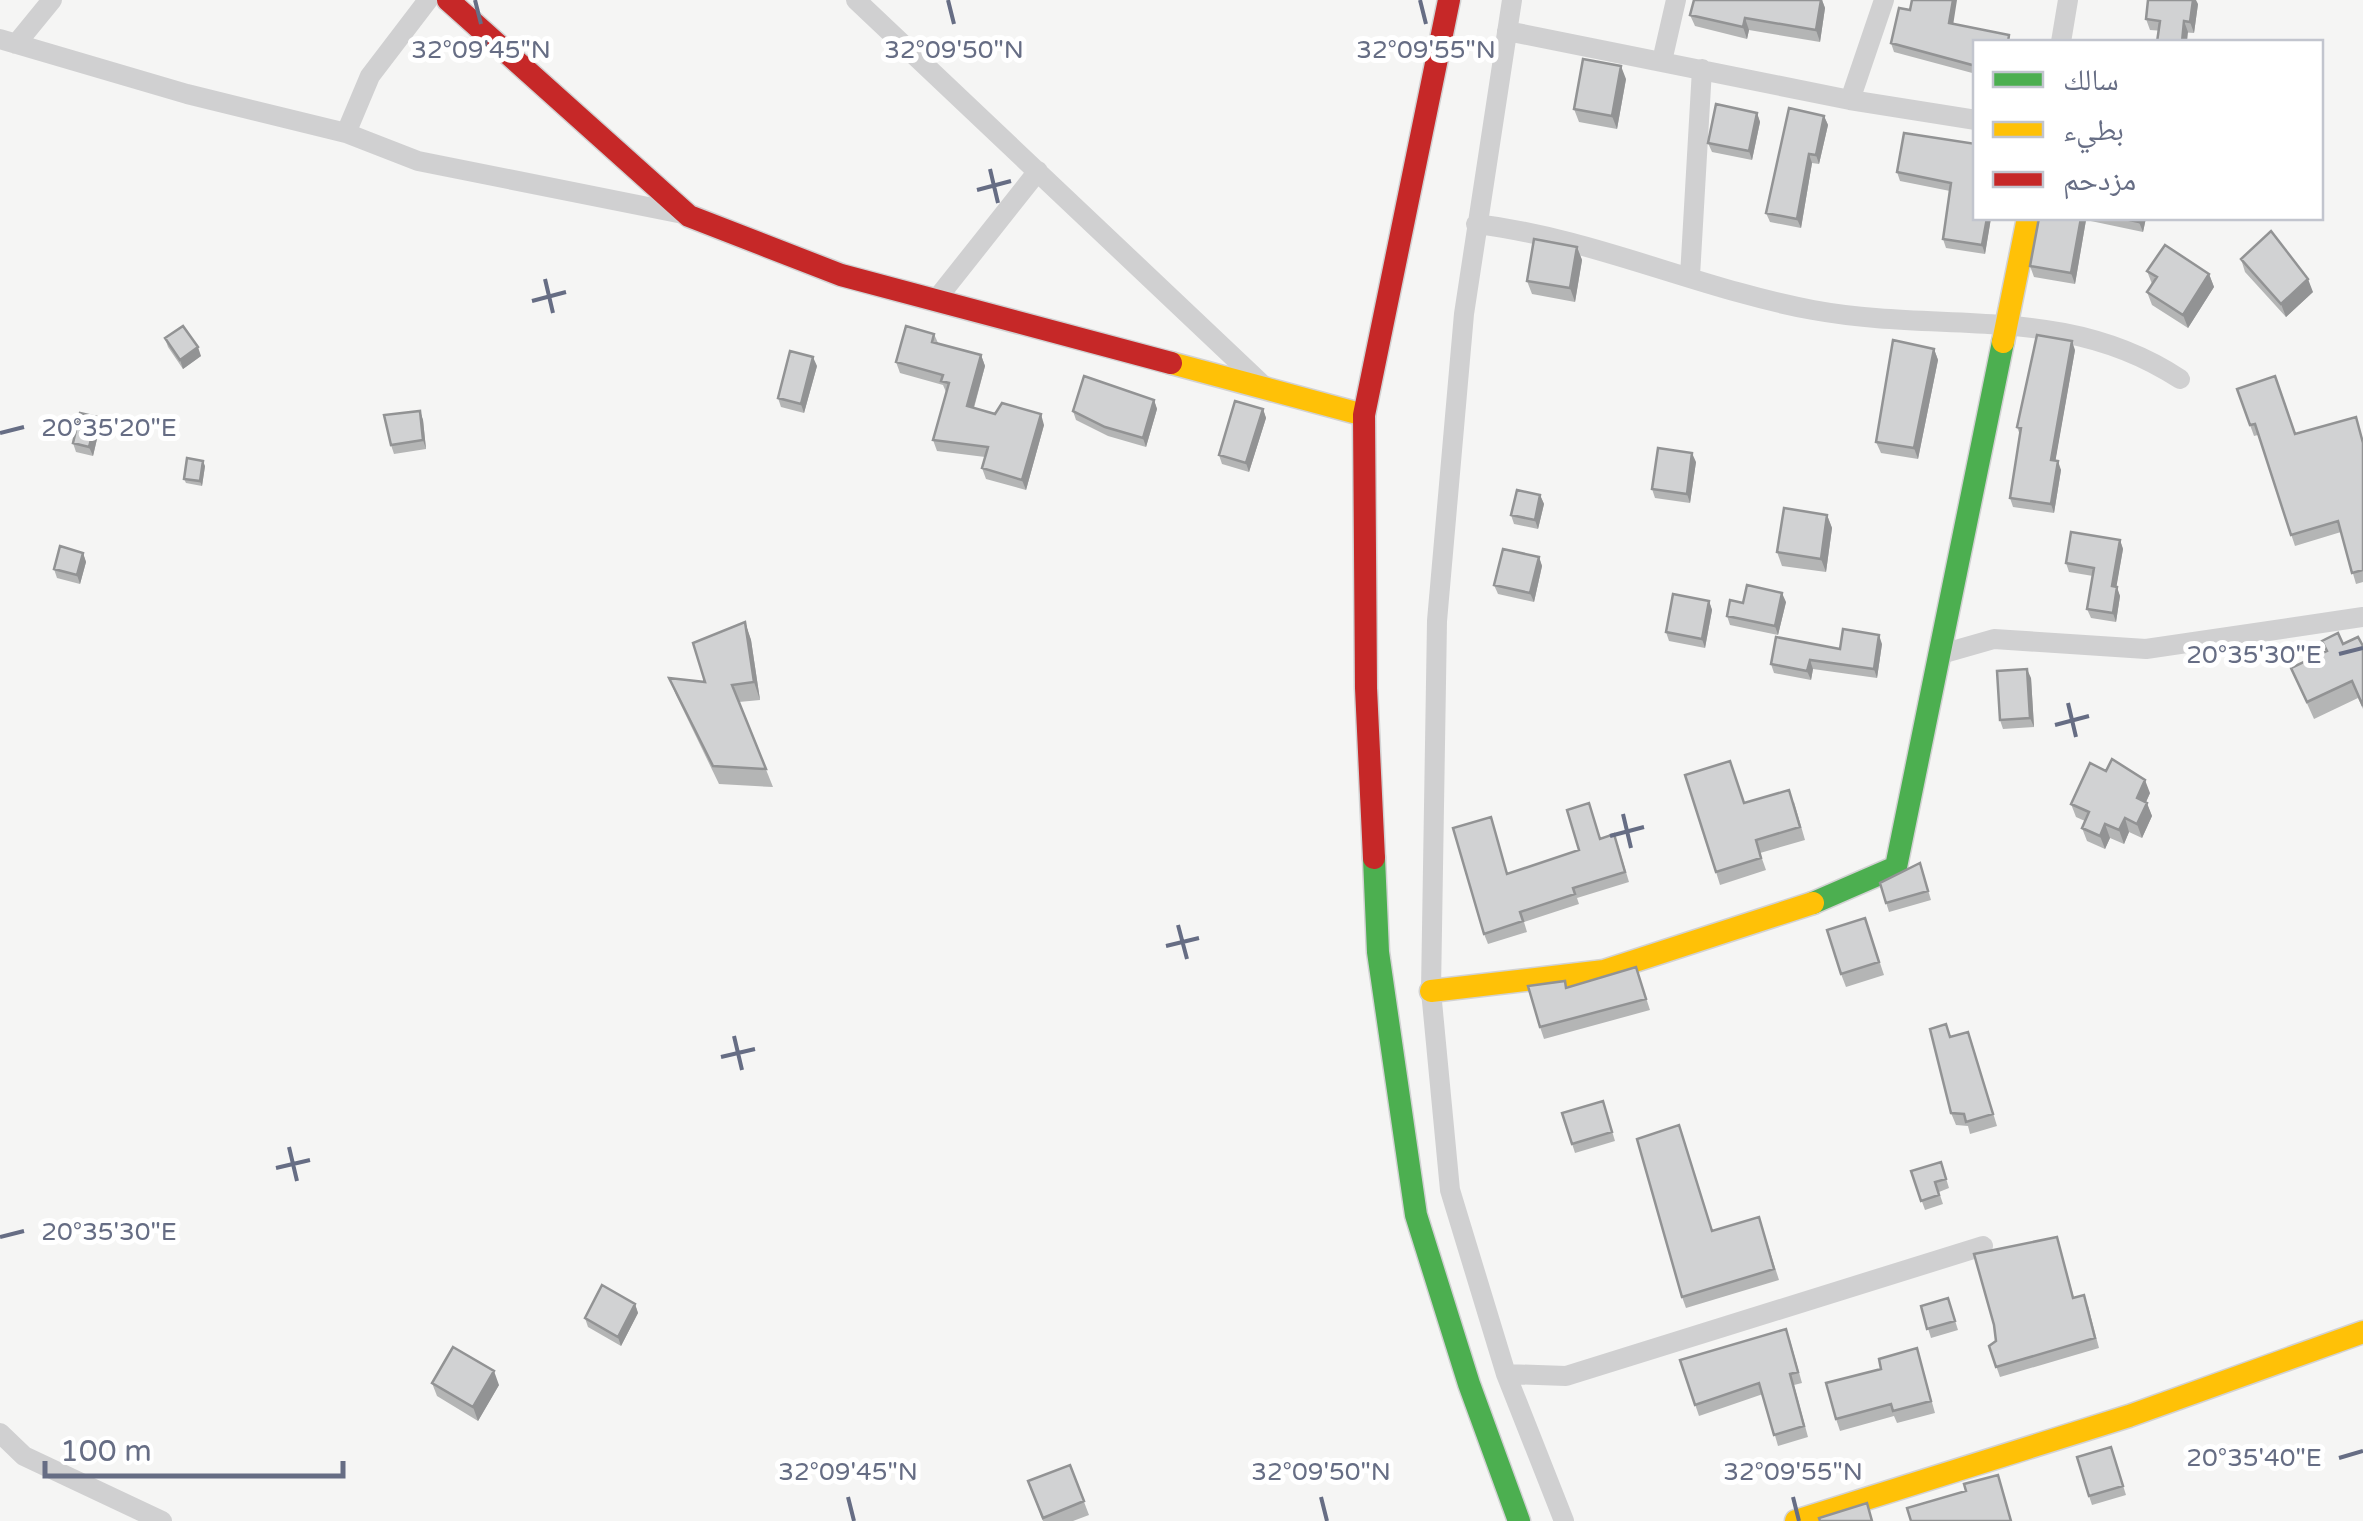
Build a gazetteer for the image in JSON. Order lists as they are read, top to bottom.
{
  "legend": ["سالك", "بطيء", "مزدحم"],
  "scale_bar": "100 m",
  "coordinates": [
    "32°09'45\"N",
    "32°09'50\"N",
    "32°09'55\"N",
    "20°35'20\"E",
    "20°35'30\"E",
    "20°35'40\"E"
  ]
}
